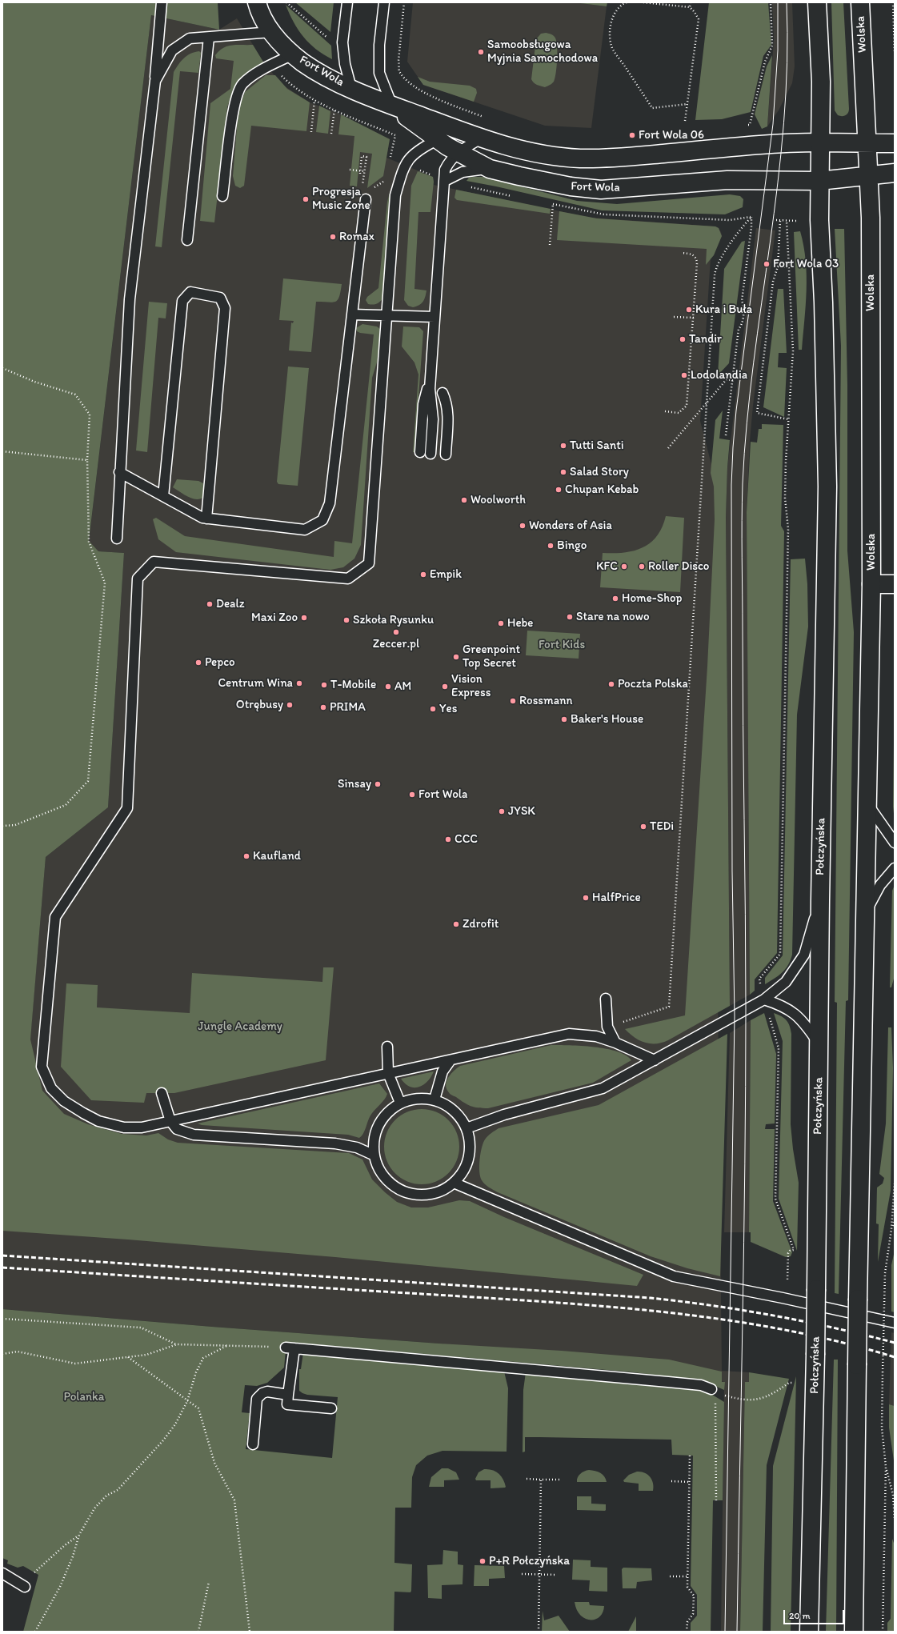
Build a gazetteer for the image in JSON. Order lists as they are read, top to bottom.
{
  "streets": {
    "main road": ["Wolska", "Fort Wola", "Połczyńska"]
  },
  "crossings": [
    ["Wolska", "Fort Wola"],
    ["Fort Wola", "Połczyńska"]
  ],
  "parks": ["Fort Kids", "Jungle Academy", "Polanka"],
  "places": [
    "Samoobsługowa Myjnia Samochodowa",
    "Fort Wola 06",
    "Progresja Music Zone",
    "Romax",
    "Fort Wola 03",
    "Kura i Buła",
    "Tandir",
    "Lodolandia",
    "Tutti Santi",
    "Salad Story",
    "Chupan Kebab",
    "Woolworth",
    "Wonders of Asia",
    "Bingo",
    "KFC",
    "Roller Disco",
    "Empik",
    "Home-Shop",
    "Dealz",
    "Stare na nowo",
    "Maxi Zoo",
    "Szkoła Rysunku",
    "Hebe",
    "Zeccer.pl",
    "Greenpoint Top Secret",
    "Pepco",
    "Centrum Wina",
    "Poczta Polska",
    "T-Mobile",
    "AM",
    "Vision Express",
    "Rossmann",
    "Otrębusy",
    "PRIMA",
    "Yes",
    "Baker's House",
    "Sinsay",
    "Fort Wola",
    "JYSK",
    "TEDi",
    "CCC",
    "Kaufland",
    "HalfPrice",
    "Zdrofit",
    "P+R Połczyńska"
  ],
  "scale_bar": "20 m"
}
